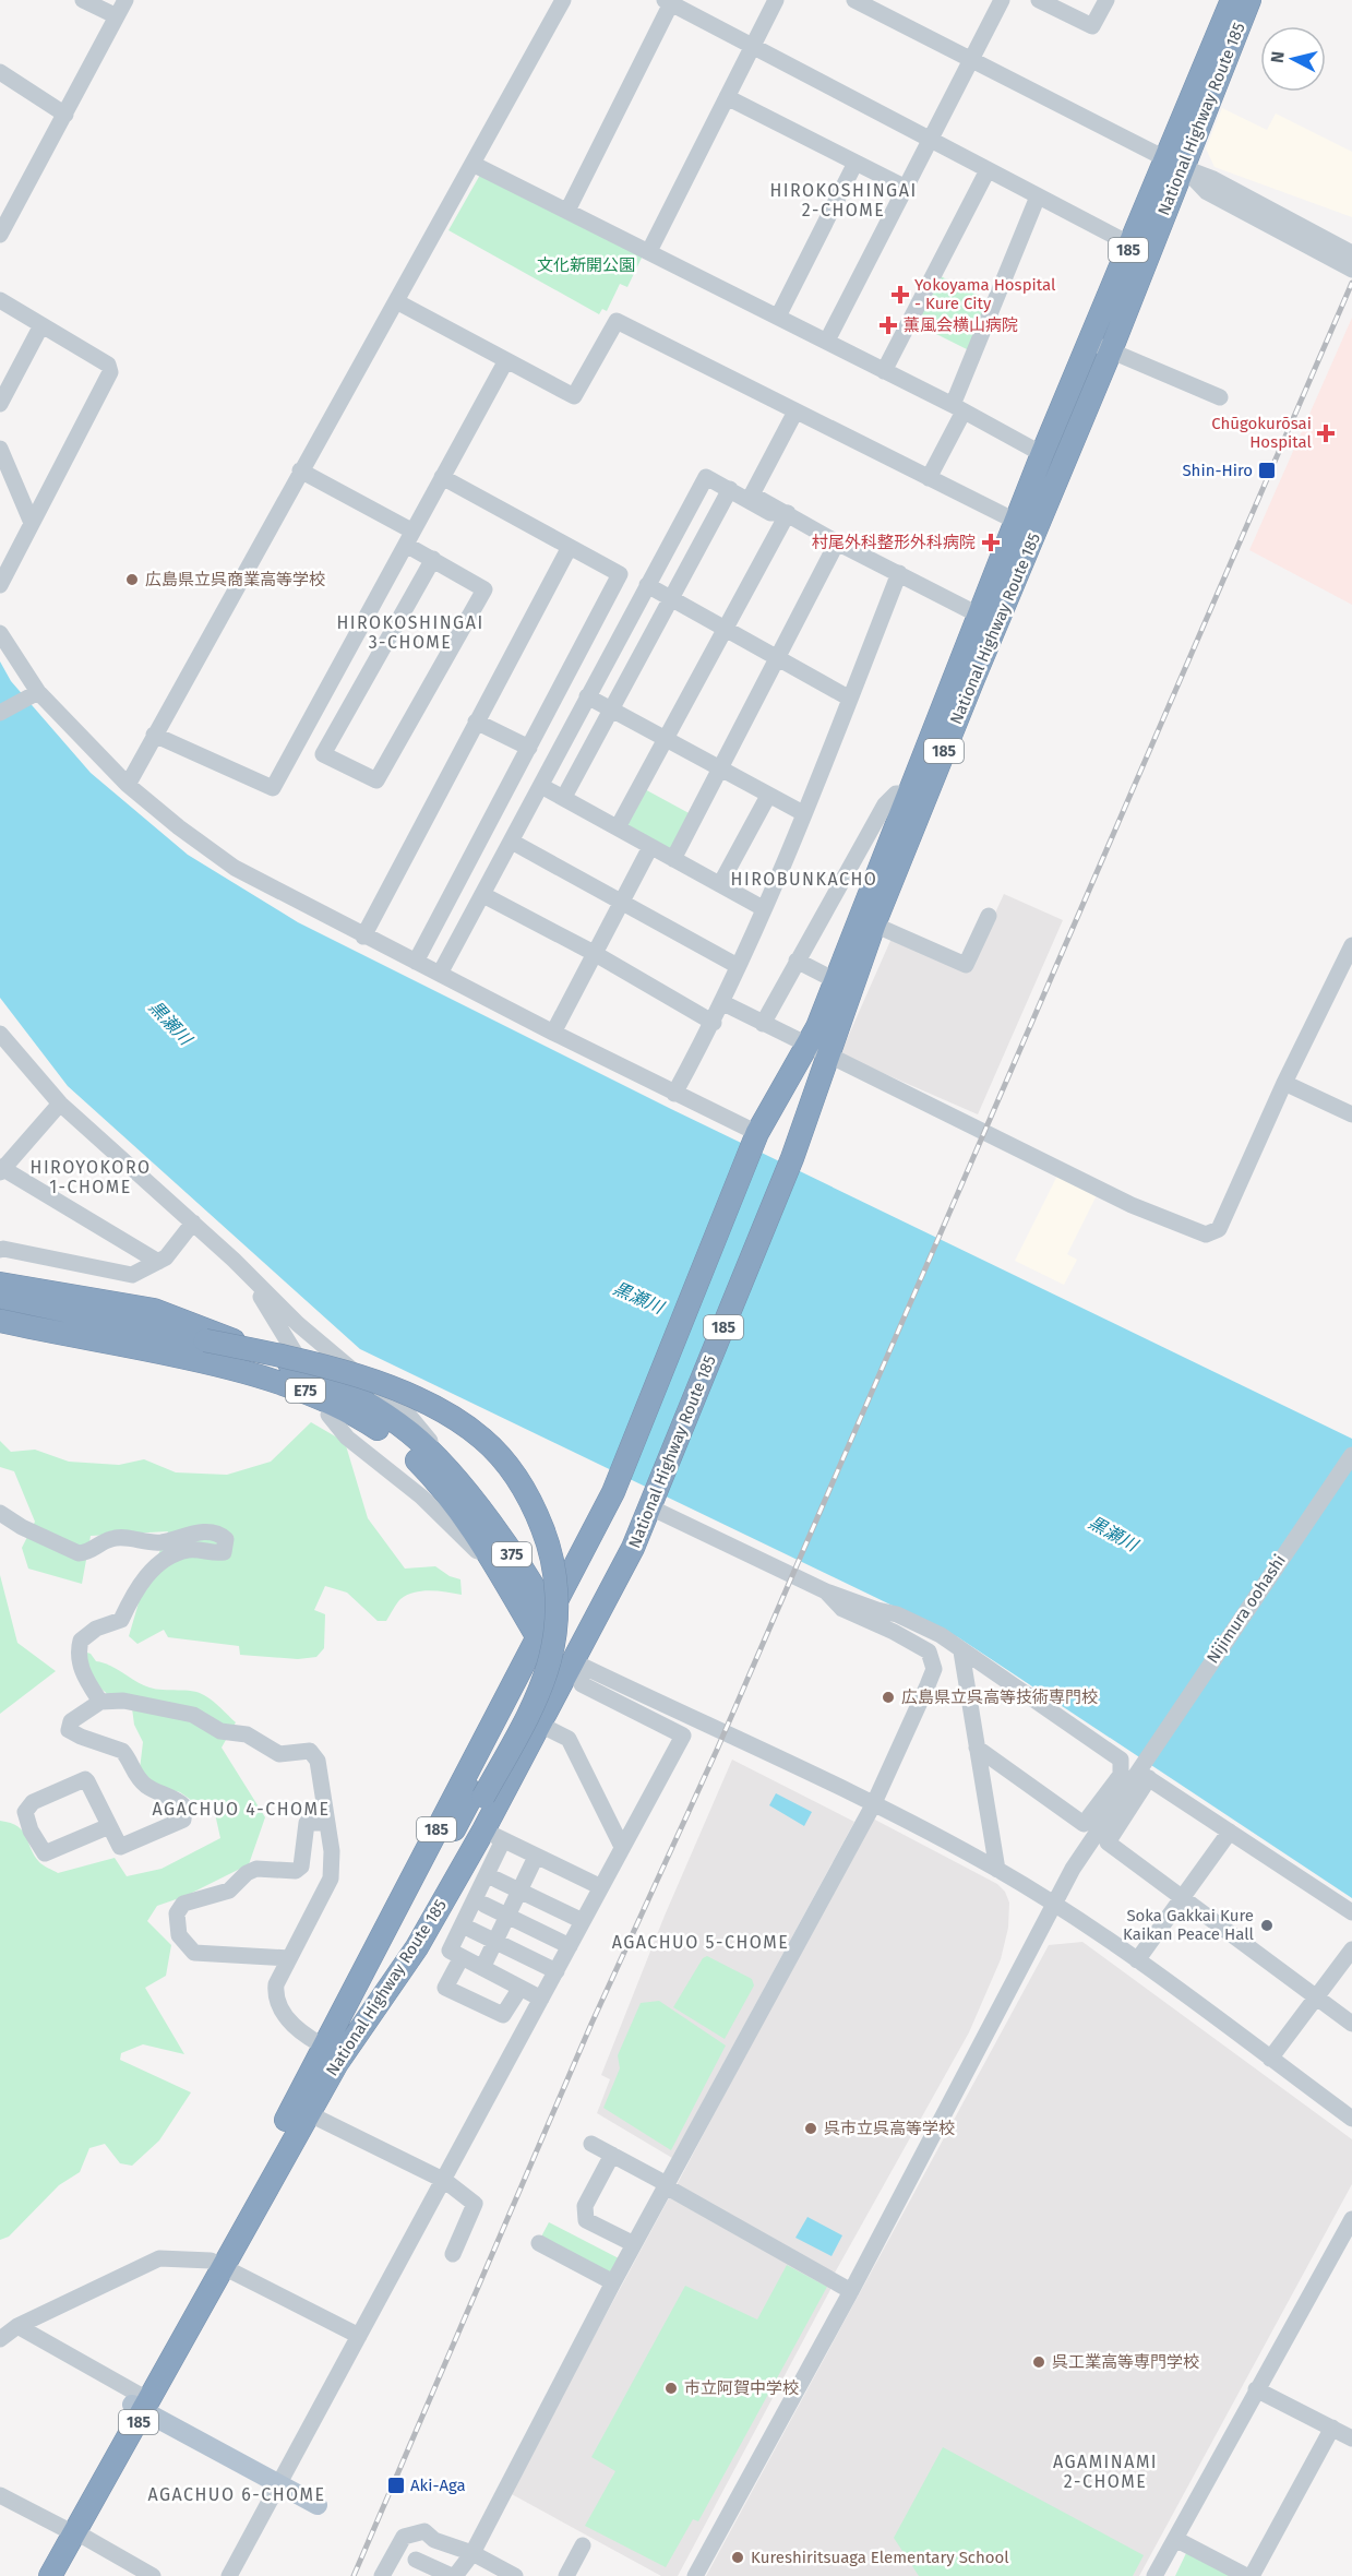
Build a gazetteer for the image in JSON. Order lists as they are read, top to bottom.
{
  "streets": {
    "highway": [
      "National Highway Route 185",
      "185",
      "E75",
      "375"
    ],
    "street": ["Nijimura oohashi"]
  },
  "crossings": [
    ["National Highway Route 185", "375"],
    ["E75", "375"]
  ],
  "districts": [
    "HIROKOSHINGAI 2-CHOME",
    "HIROKOSHINGAI 3-CHOME",
    "HIROBUNKACHO",
    "HIROYOKORO 1-CHOME",
    "AGACHUO 4-CHOME",
    "AGACHUO 5-CHOME",
    "AGAMINAMI 2-CHOME",
    "AGACHUO 6-CHOME"
  ],
  "water": ["黒瀬川"],
  "parks": ["文化新開公園"],
  "places": {
    "health": [
      "Yokoyama Hospital - Kure City",
      "薫風会横山病院",
      "Chūgokurōsai Hospital",
      "村尾外科整形外科病院"
    ],
    "transit": ["Shin-Hiro", "Aki-Aga"],
    "other": [
      "広島県立呉商業高等学校",
      "広島県立呉高等技術専門校",
      "Soka Gakkai Kure Kaikan Peace Hall",
      "呉市立呉高等学校",
      "呉工業高等専門学校",
      "市立阿賀中学校",
      "Kureshiritsuaga Elementary School"
    ]
  },
  "north": "left"
}
